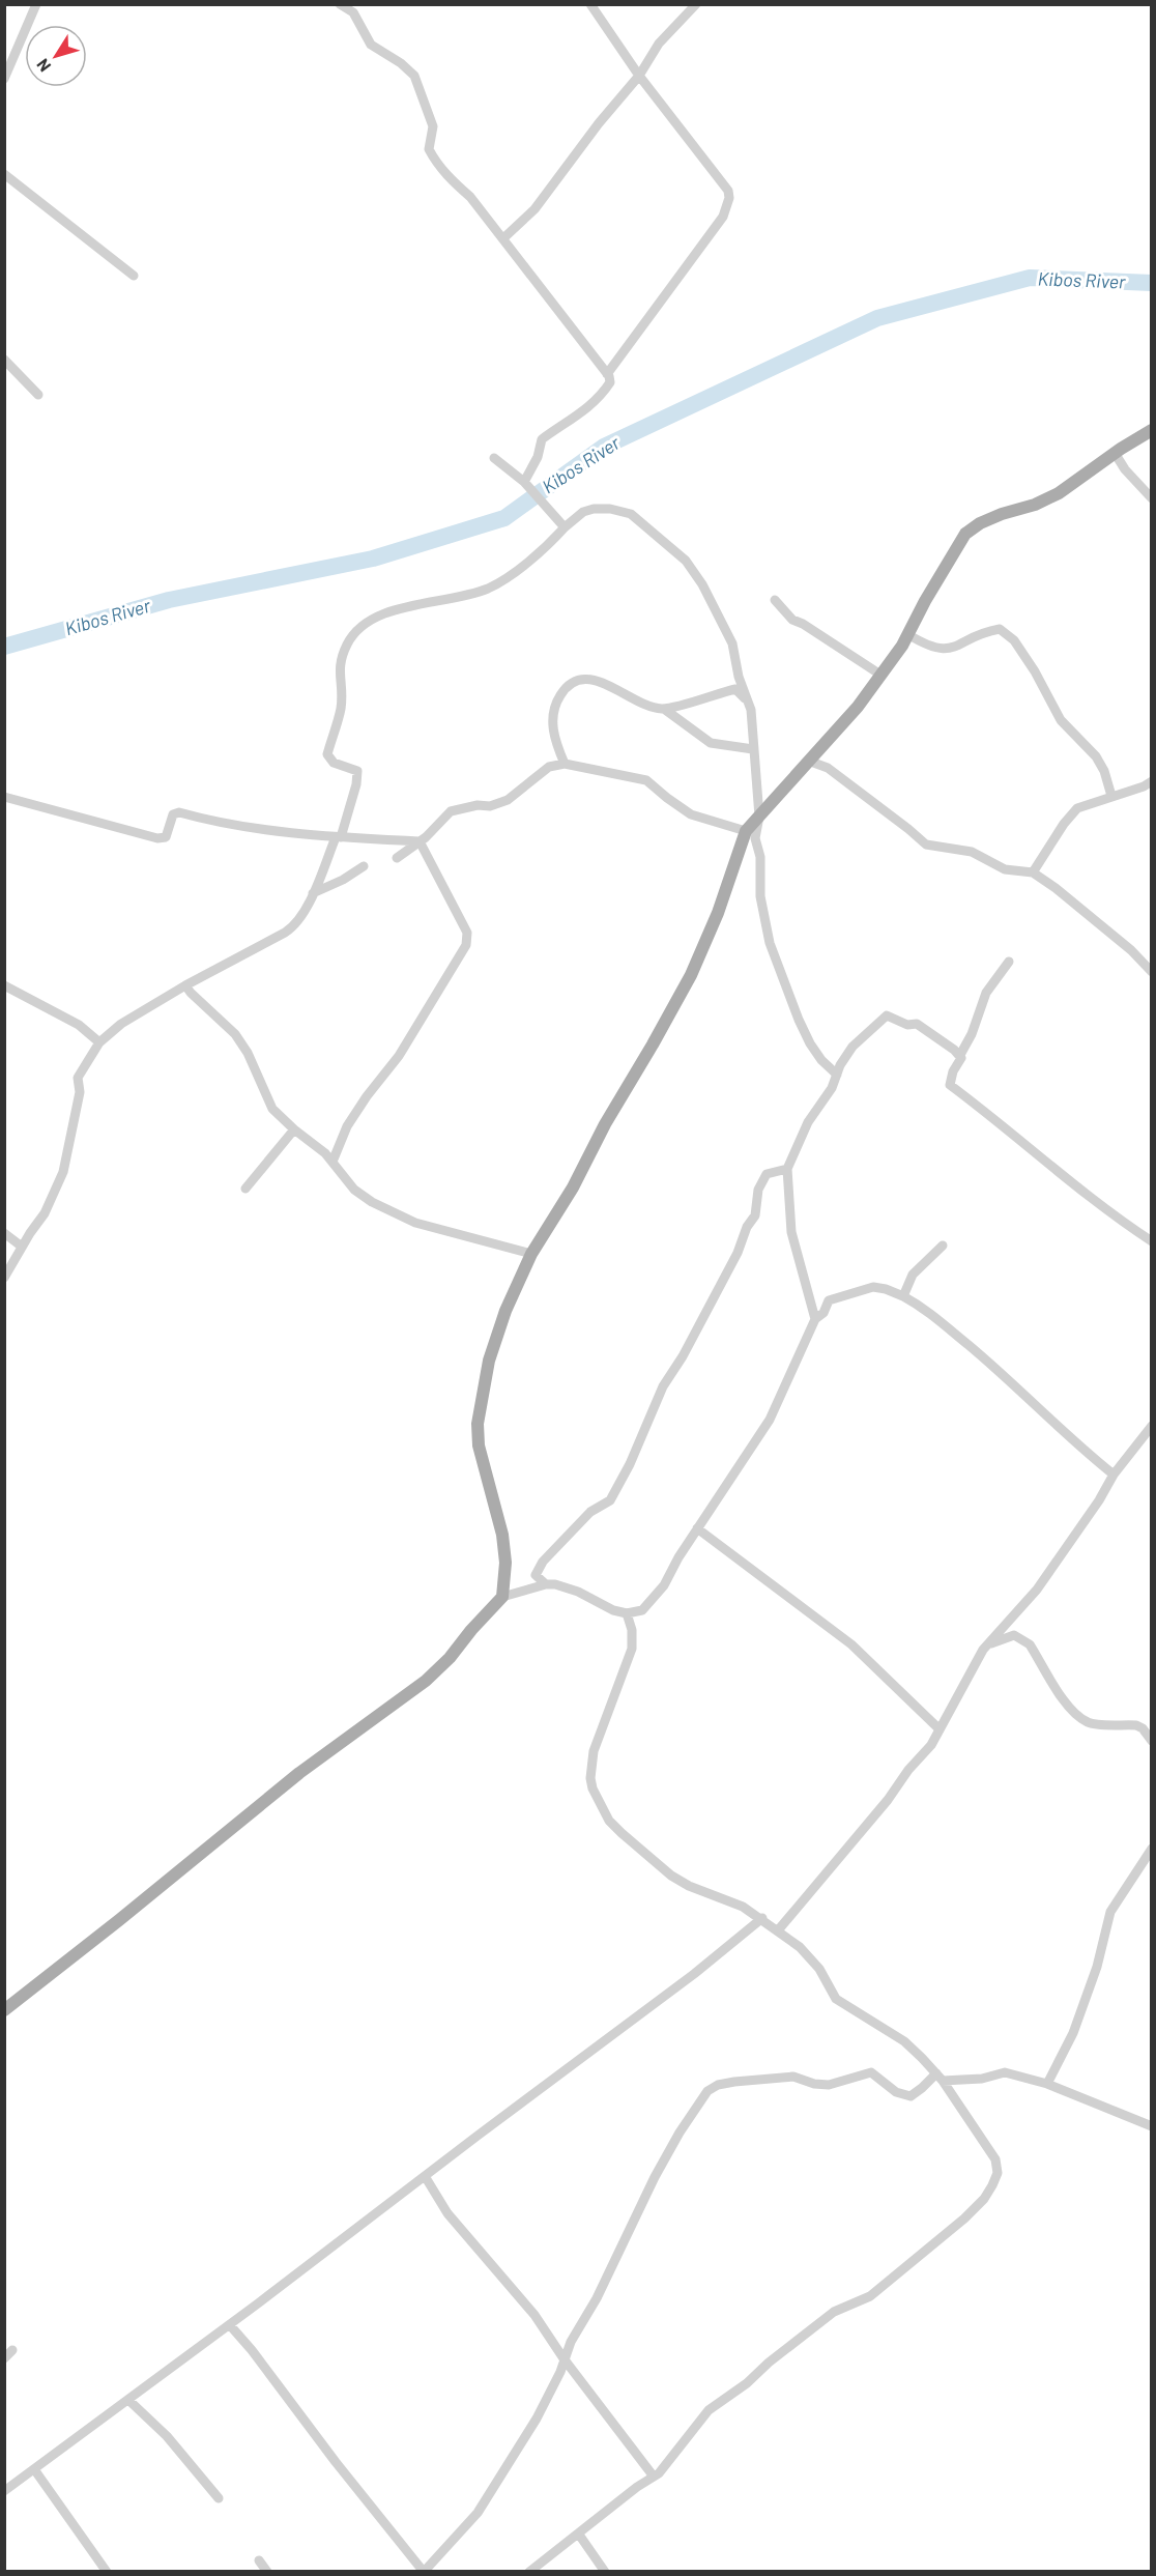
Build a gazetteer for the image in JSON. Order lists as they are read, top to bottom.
{
  "water": ["Kibos River"],
  "north": "bottom left"
}
